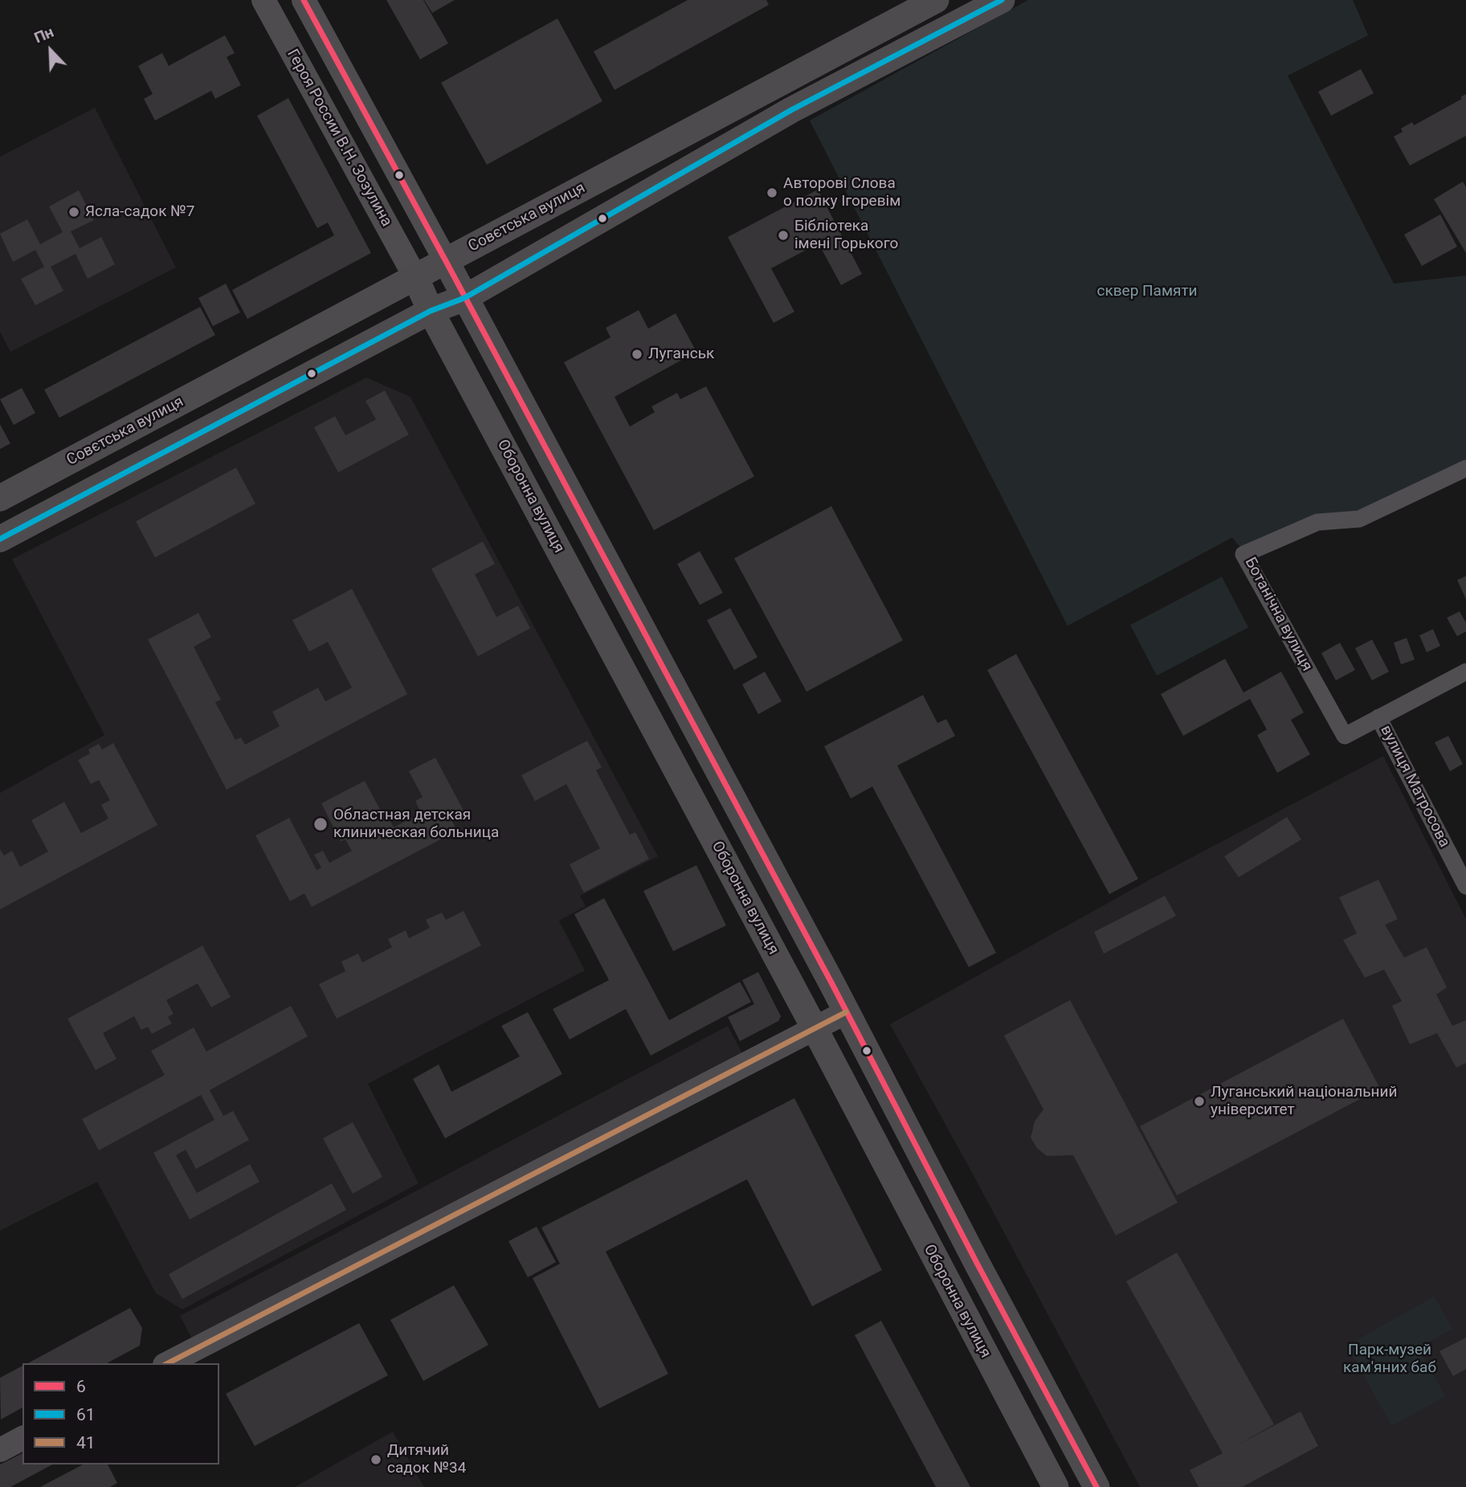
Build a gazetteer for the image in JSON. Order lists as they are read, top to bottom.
{
  "streets": {
    "main road": ["Совєтська вулиця", "Оборонна вулиця"],
    "street": ["Героя России В.Н. Зозулина", "Ботанічна вулиця", "вулиця Матросова"]
  },
  "crossings": [
    ["Героя России В.Н. Зозулина", "Совєтська вулиця"],
    ["Героя России В.Н. Зозулина", "Оборонна вулиця"],
    ["Совєтська вулиця", "Оборонна вулиця"],
    ["Ботанічна вулиця", "вулиця Матросова"]
  ],
  "parks": ["сквер Памяти", "Парк-музей кам'яних баб"],
  "places": [
    "Авторові Слова о полку Ігоревім",
    "Ясла-садок №7",
    "Бібліотека імені Горького",
    "Луганськ",
    "Областная детская клиническая больница",
    "Луганський національний університет",
    "Дитячий садок №34"
  ],
  "lines": ["transit line 6", "transit line 61", "transit line 41"],
  "legend": ["6", "61", "41"],
  "north": "top left"
}
